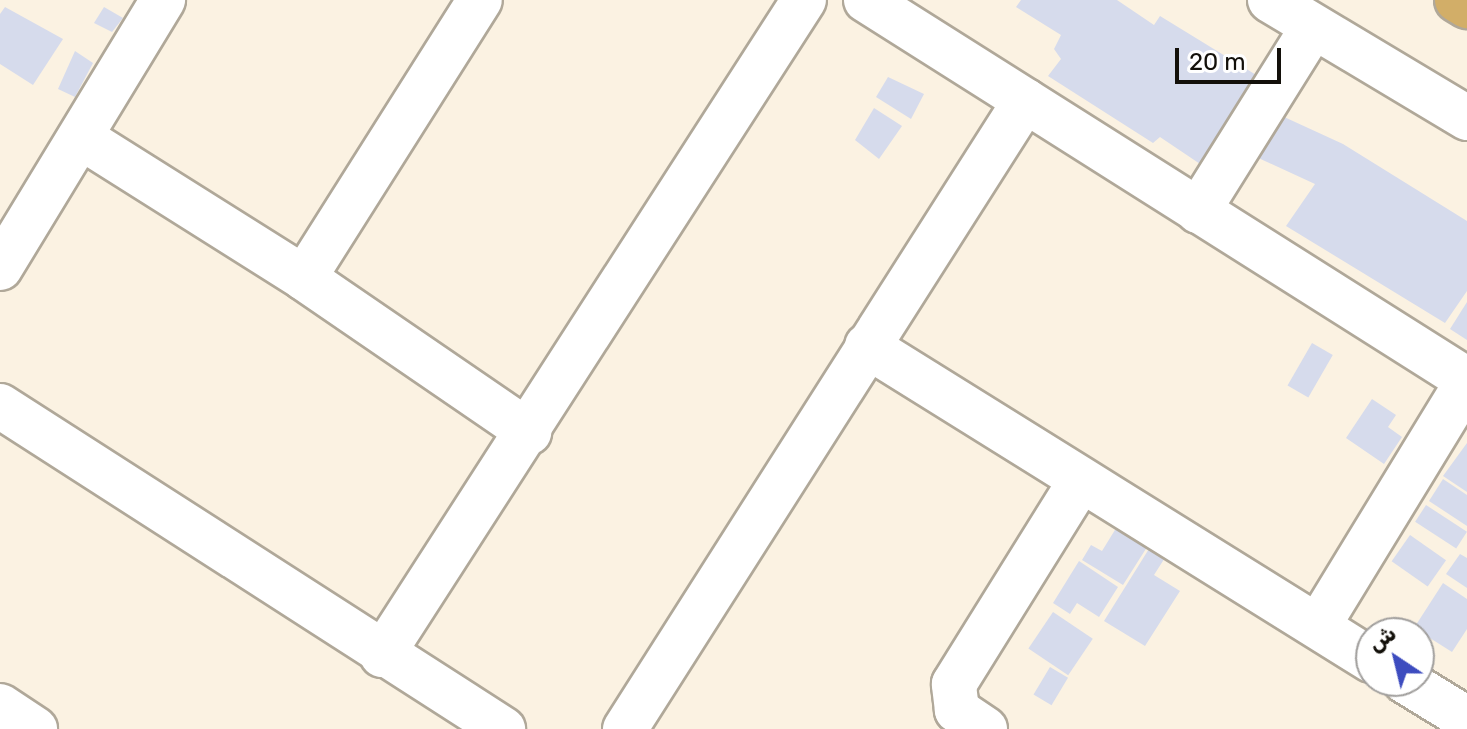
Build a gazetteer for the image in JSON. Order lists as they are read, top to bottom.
{
  "scale_bar": "20 m",
  "north": "top left"
}
